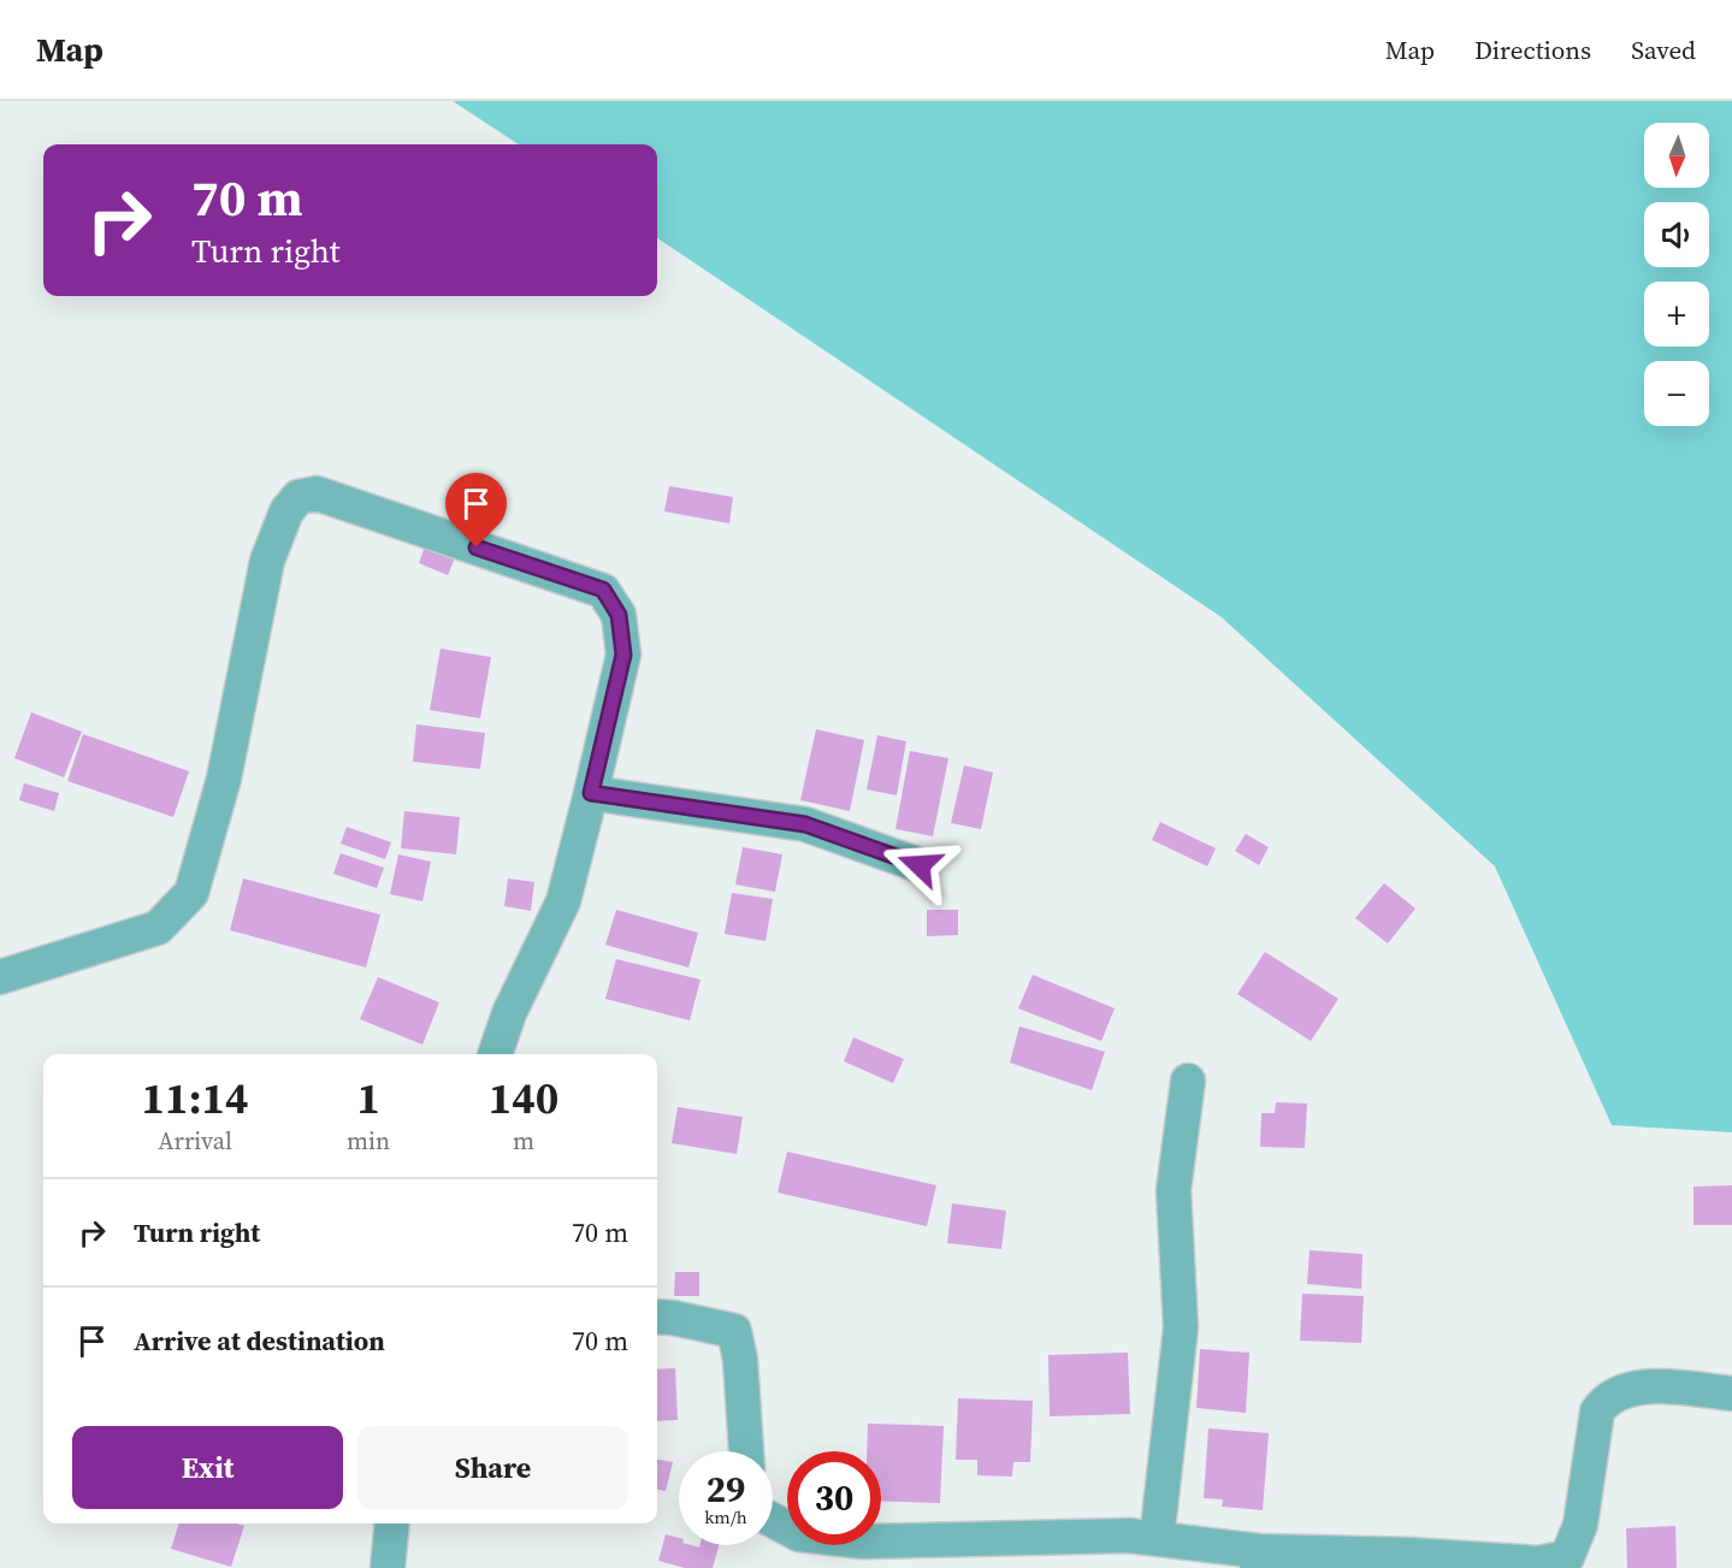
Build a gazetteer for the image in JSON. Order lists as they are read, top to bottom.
{
  "north": "bottom",
  "page": {
    "header": "Map",
    "nav": ["Map", "Directions", "Saved"],
    "map_buttons": ["+", "−"],
    "turn": ["70 m", "Turn right"],
    "eta": [
      "11:14",
      "Arrival",
      "1",
      "min",
      "140",
      "m"
    ],
    "list": [
      {
        "name": "Turn right",
        "value": "70 m"
      },
      {
        "name": "Arrive at destination",
        "value": "70 m"
      }
    ],
    "buttons": ["Exit", "Share"],
    "speed": "29 km/h",
    "limit": "30"
  }
}
